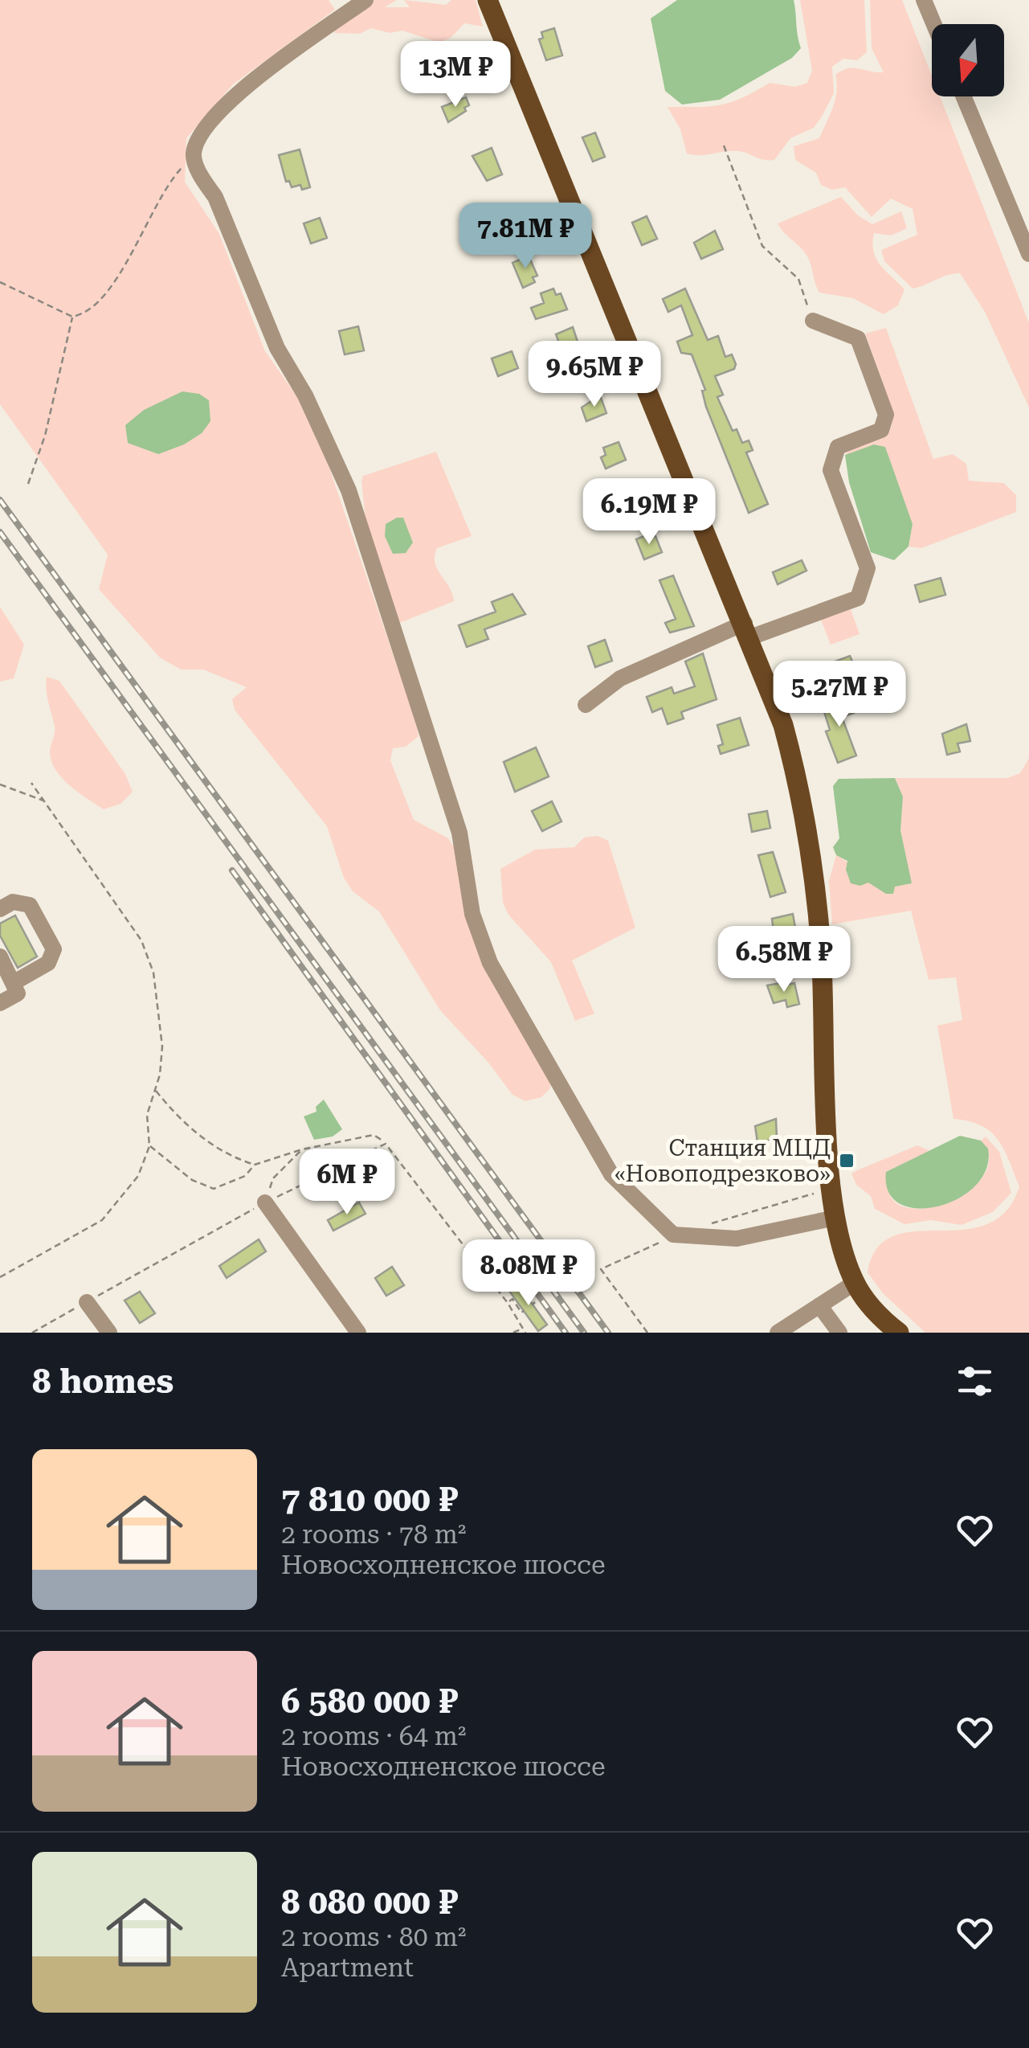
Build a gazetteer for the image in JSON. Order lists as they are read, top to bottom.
{
  "places": {
    "transit": ["Станция МЦД «Новоподрезково»"]
  },
  "north": "bottom",
  "page": {
    "price": [
      "13M ₽",
      "7.81M ₽",
      "9.65M ₽",
      "6.19M ₽",
      "5.27M ₽",
      "6.58M ₽",
      "6M ₽",
      "8.08M ₽"
    ],
    "heading": "8 homes",
    "list": [
      {
        "name": "7 810 000 ₽",
        "note": "2 rooms · 78 m² · Новосходненское шоссе"
      },
      {
        "name": "6 580 000 ₽",
        "note": "2 rooms · 64 m² · Новосходненское шоссе"
      },
      {
        "name": "8 080 000 ₽",
        "note": "2 rooms · 80 m² · Apartment"
      }
    ]
  }
}
